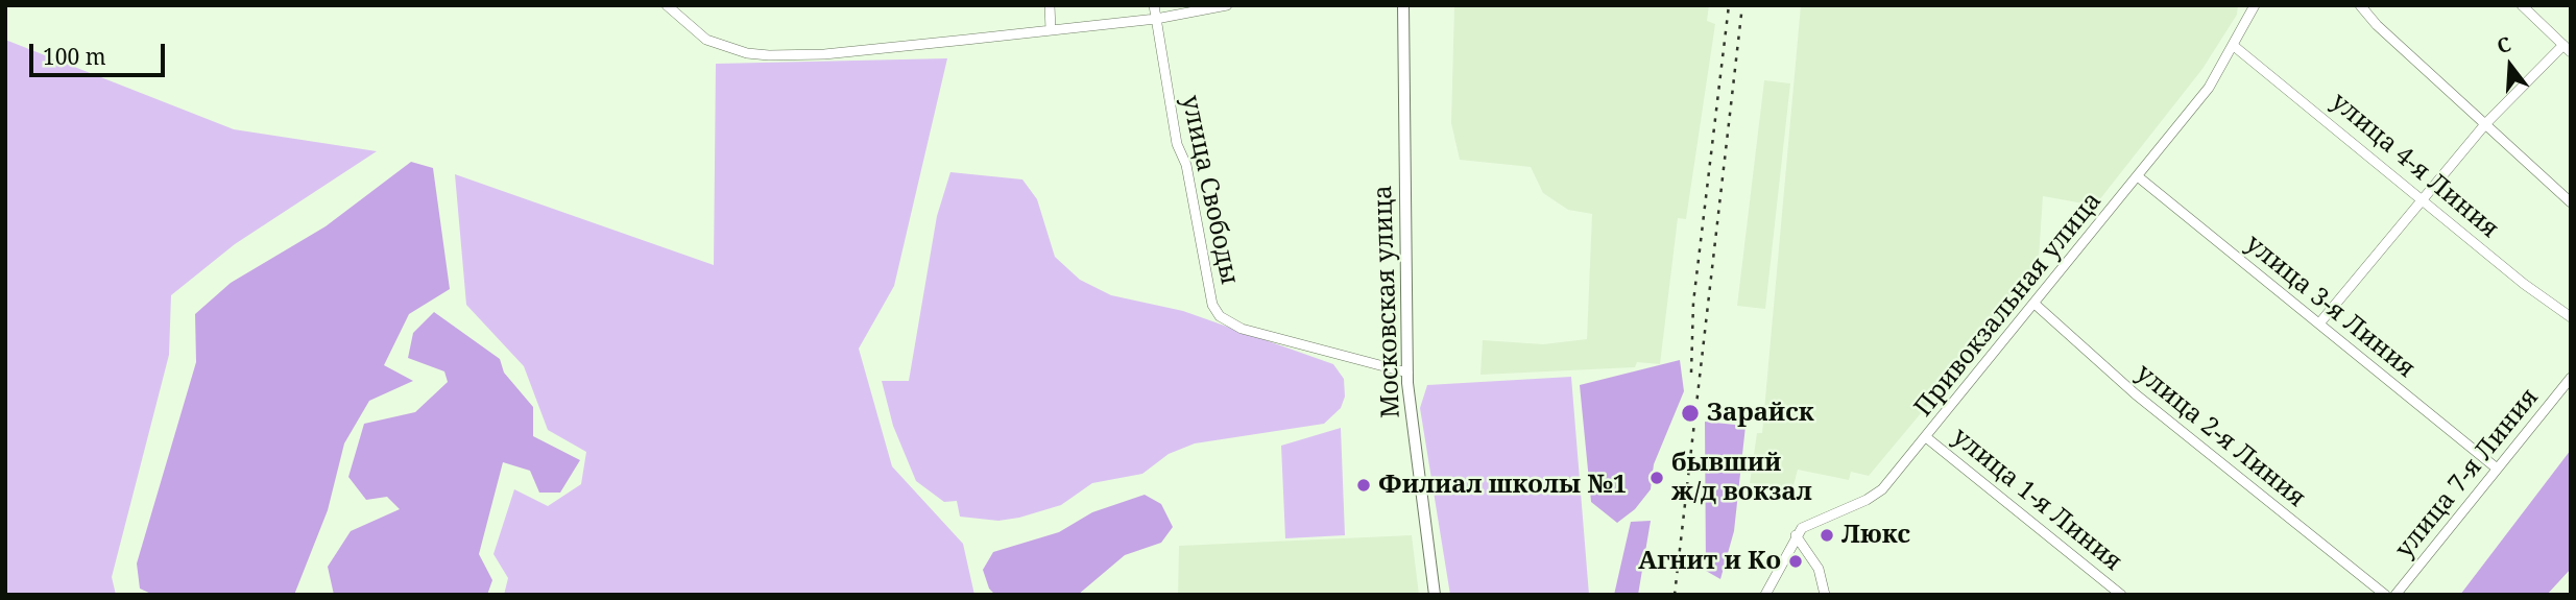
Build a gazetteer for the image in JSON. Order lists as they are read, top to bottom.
{
  "streets": {
    "main road": ["Московская улица"],
    "street": [
      "улица 4-я Линия",
      "улица Свободы",
      "Привокзальная улица",
      "улица 3-я Линия",
      "улица 2-я Линия",
      "улица 7-я Линия",
      "улица 1-я Линия"
    ]
  },
  "crossings": [
    ["улица 4-я Линия", "Привокзальная улица"],
    ["улица Свободы", "Московская улица"],
    ["Привокзальная улица", "улица 3-я Линия"],
    ["Привокзальная улица", "улица 2-я Линия"],
    ["Привокзальная улица", "улица 1-я Линия"],
    ["улица 3-я Линия", "улица 7-я Линия"]
  ],
  "places": [
    "Зарайск",
    "бывший ж/д вокзал",
    "Филиал школы №1",
    "Люкс",
    "Агнит и Ко"
  ],
  "scale_bar": "100 m",
  "north": "top"
}
